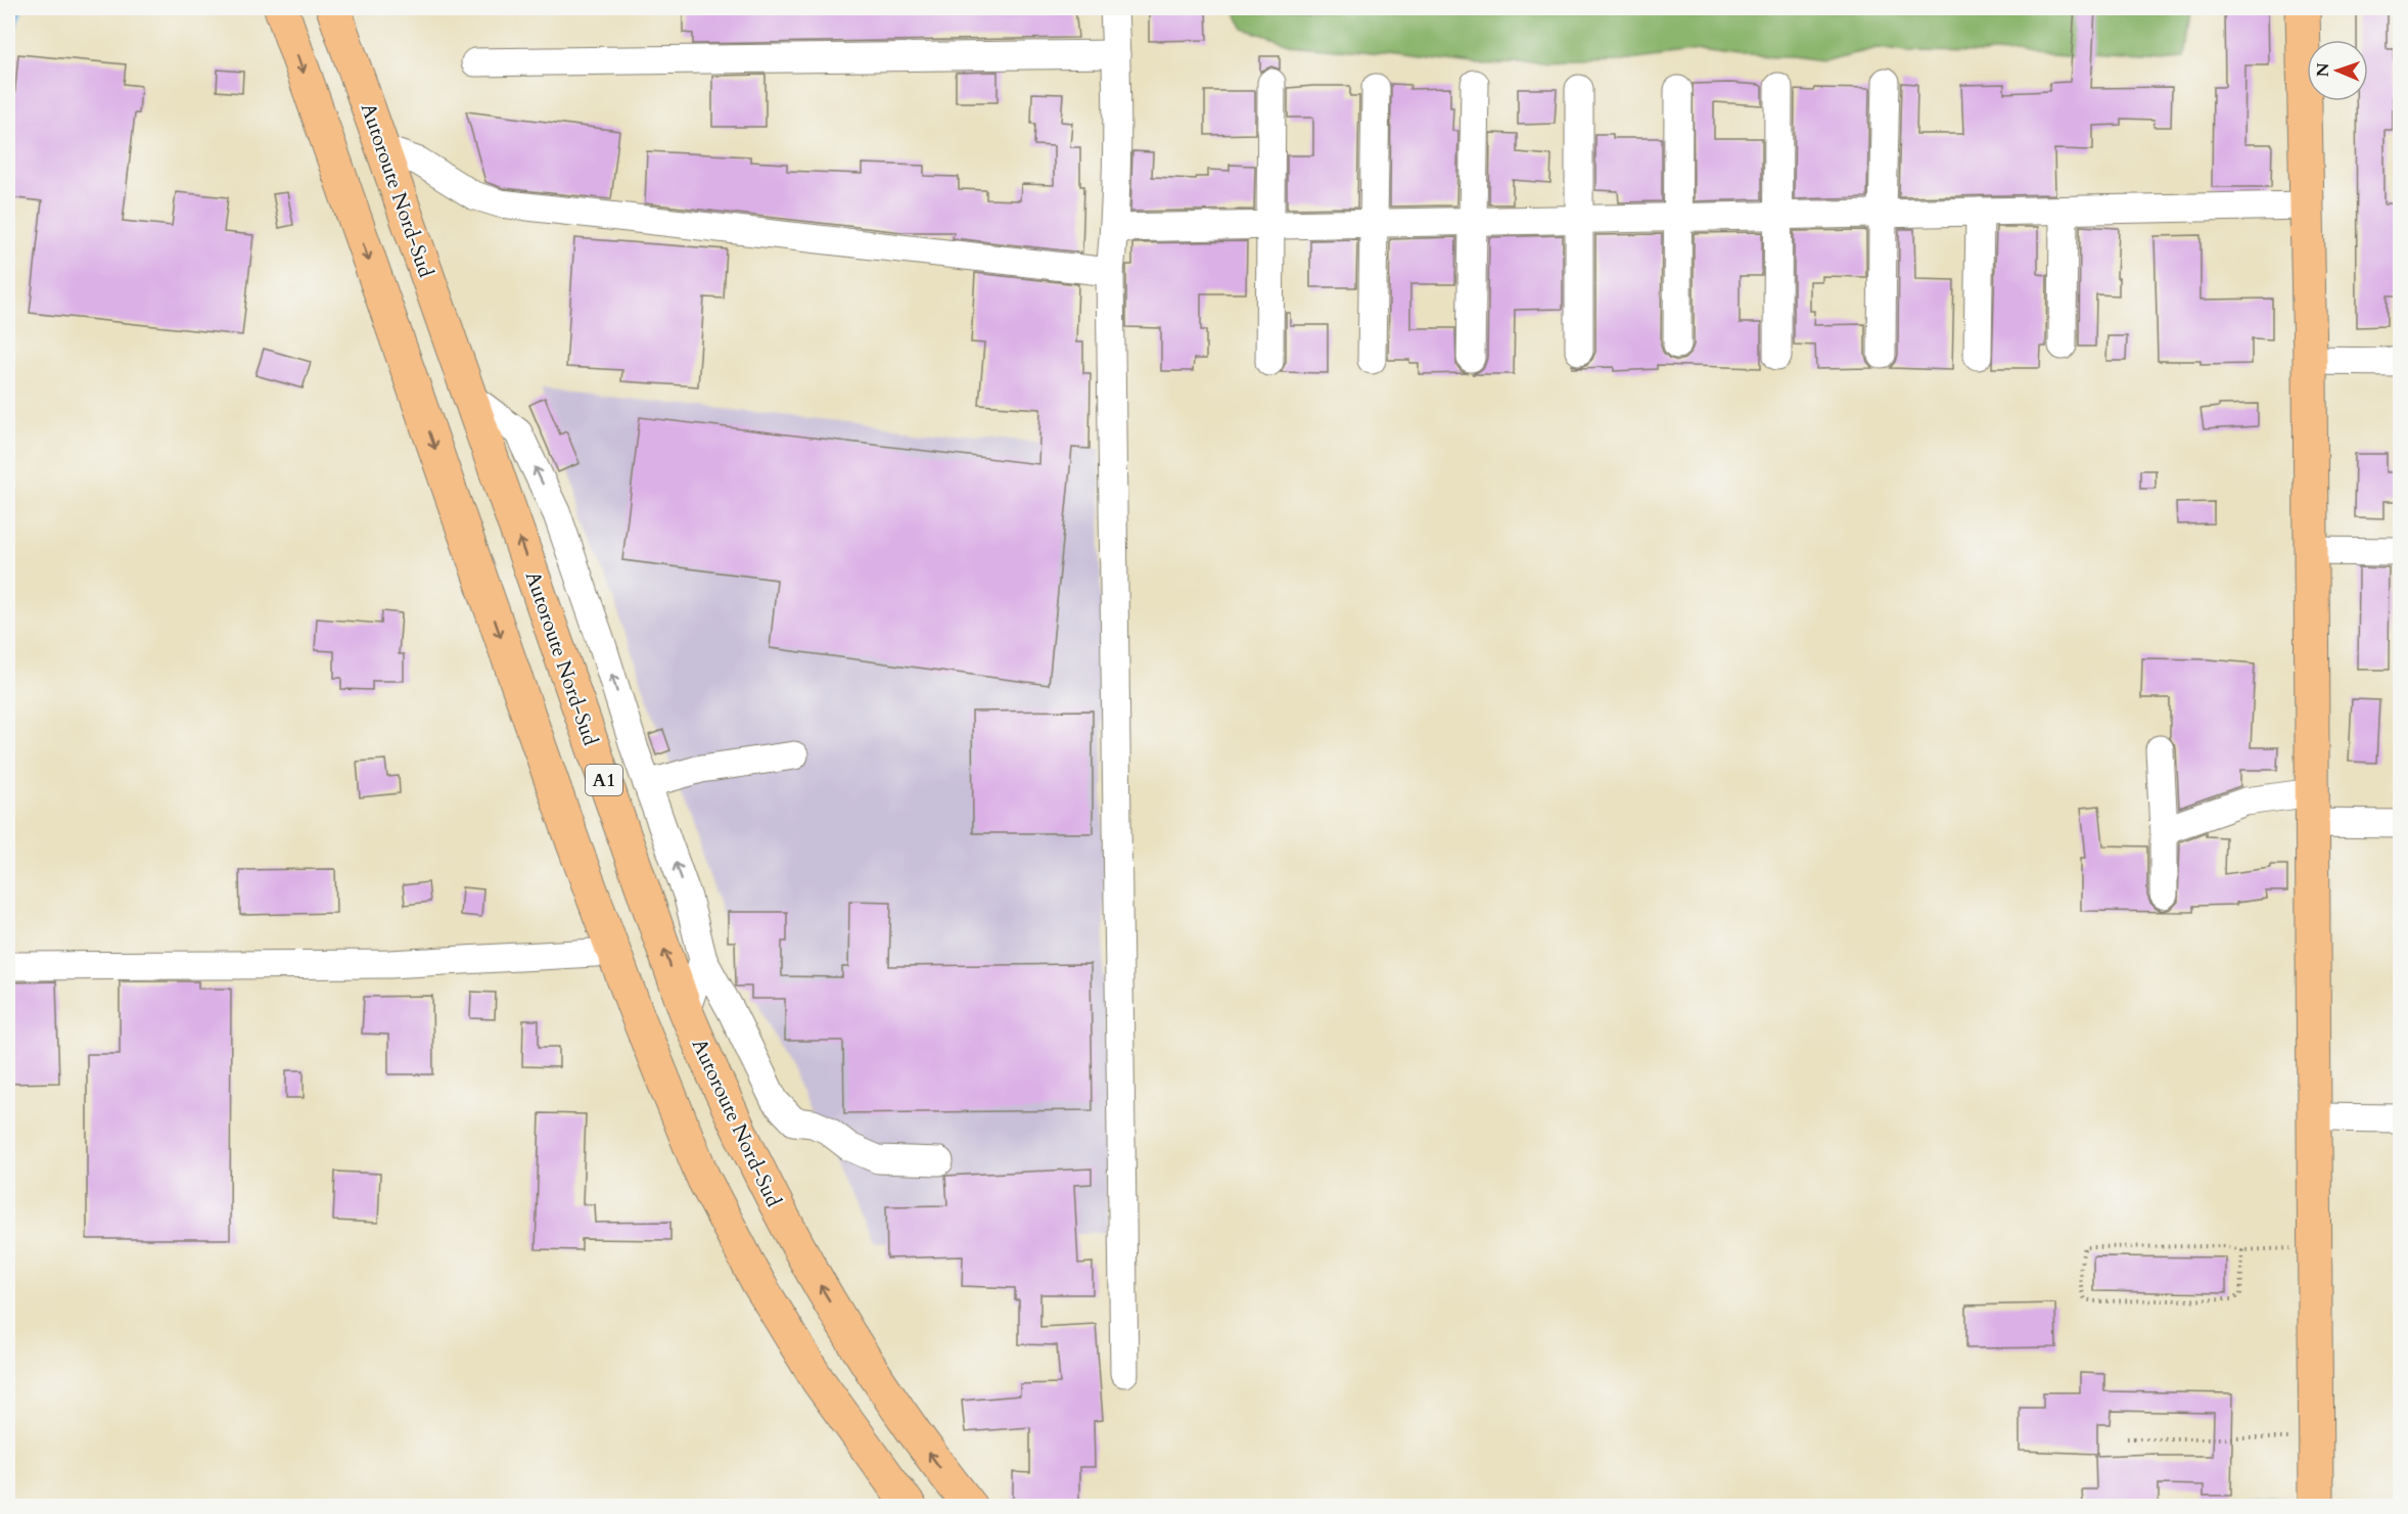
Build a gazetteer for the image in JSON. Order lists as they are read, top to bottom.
{
  "streets": {
    "main road": ["Autoroute Nord-Sud", "A1"]
  },
  "north": "left"
}
